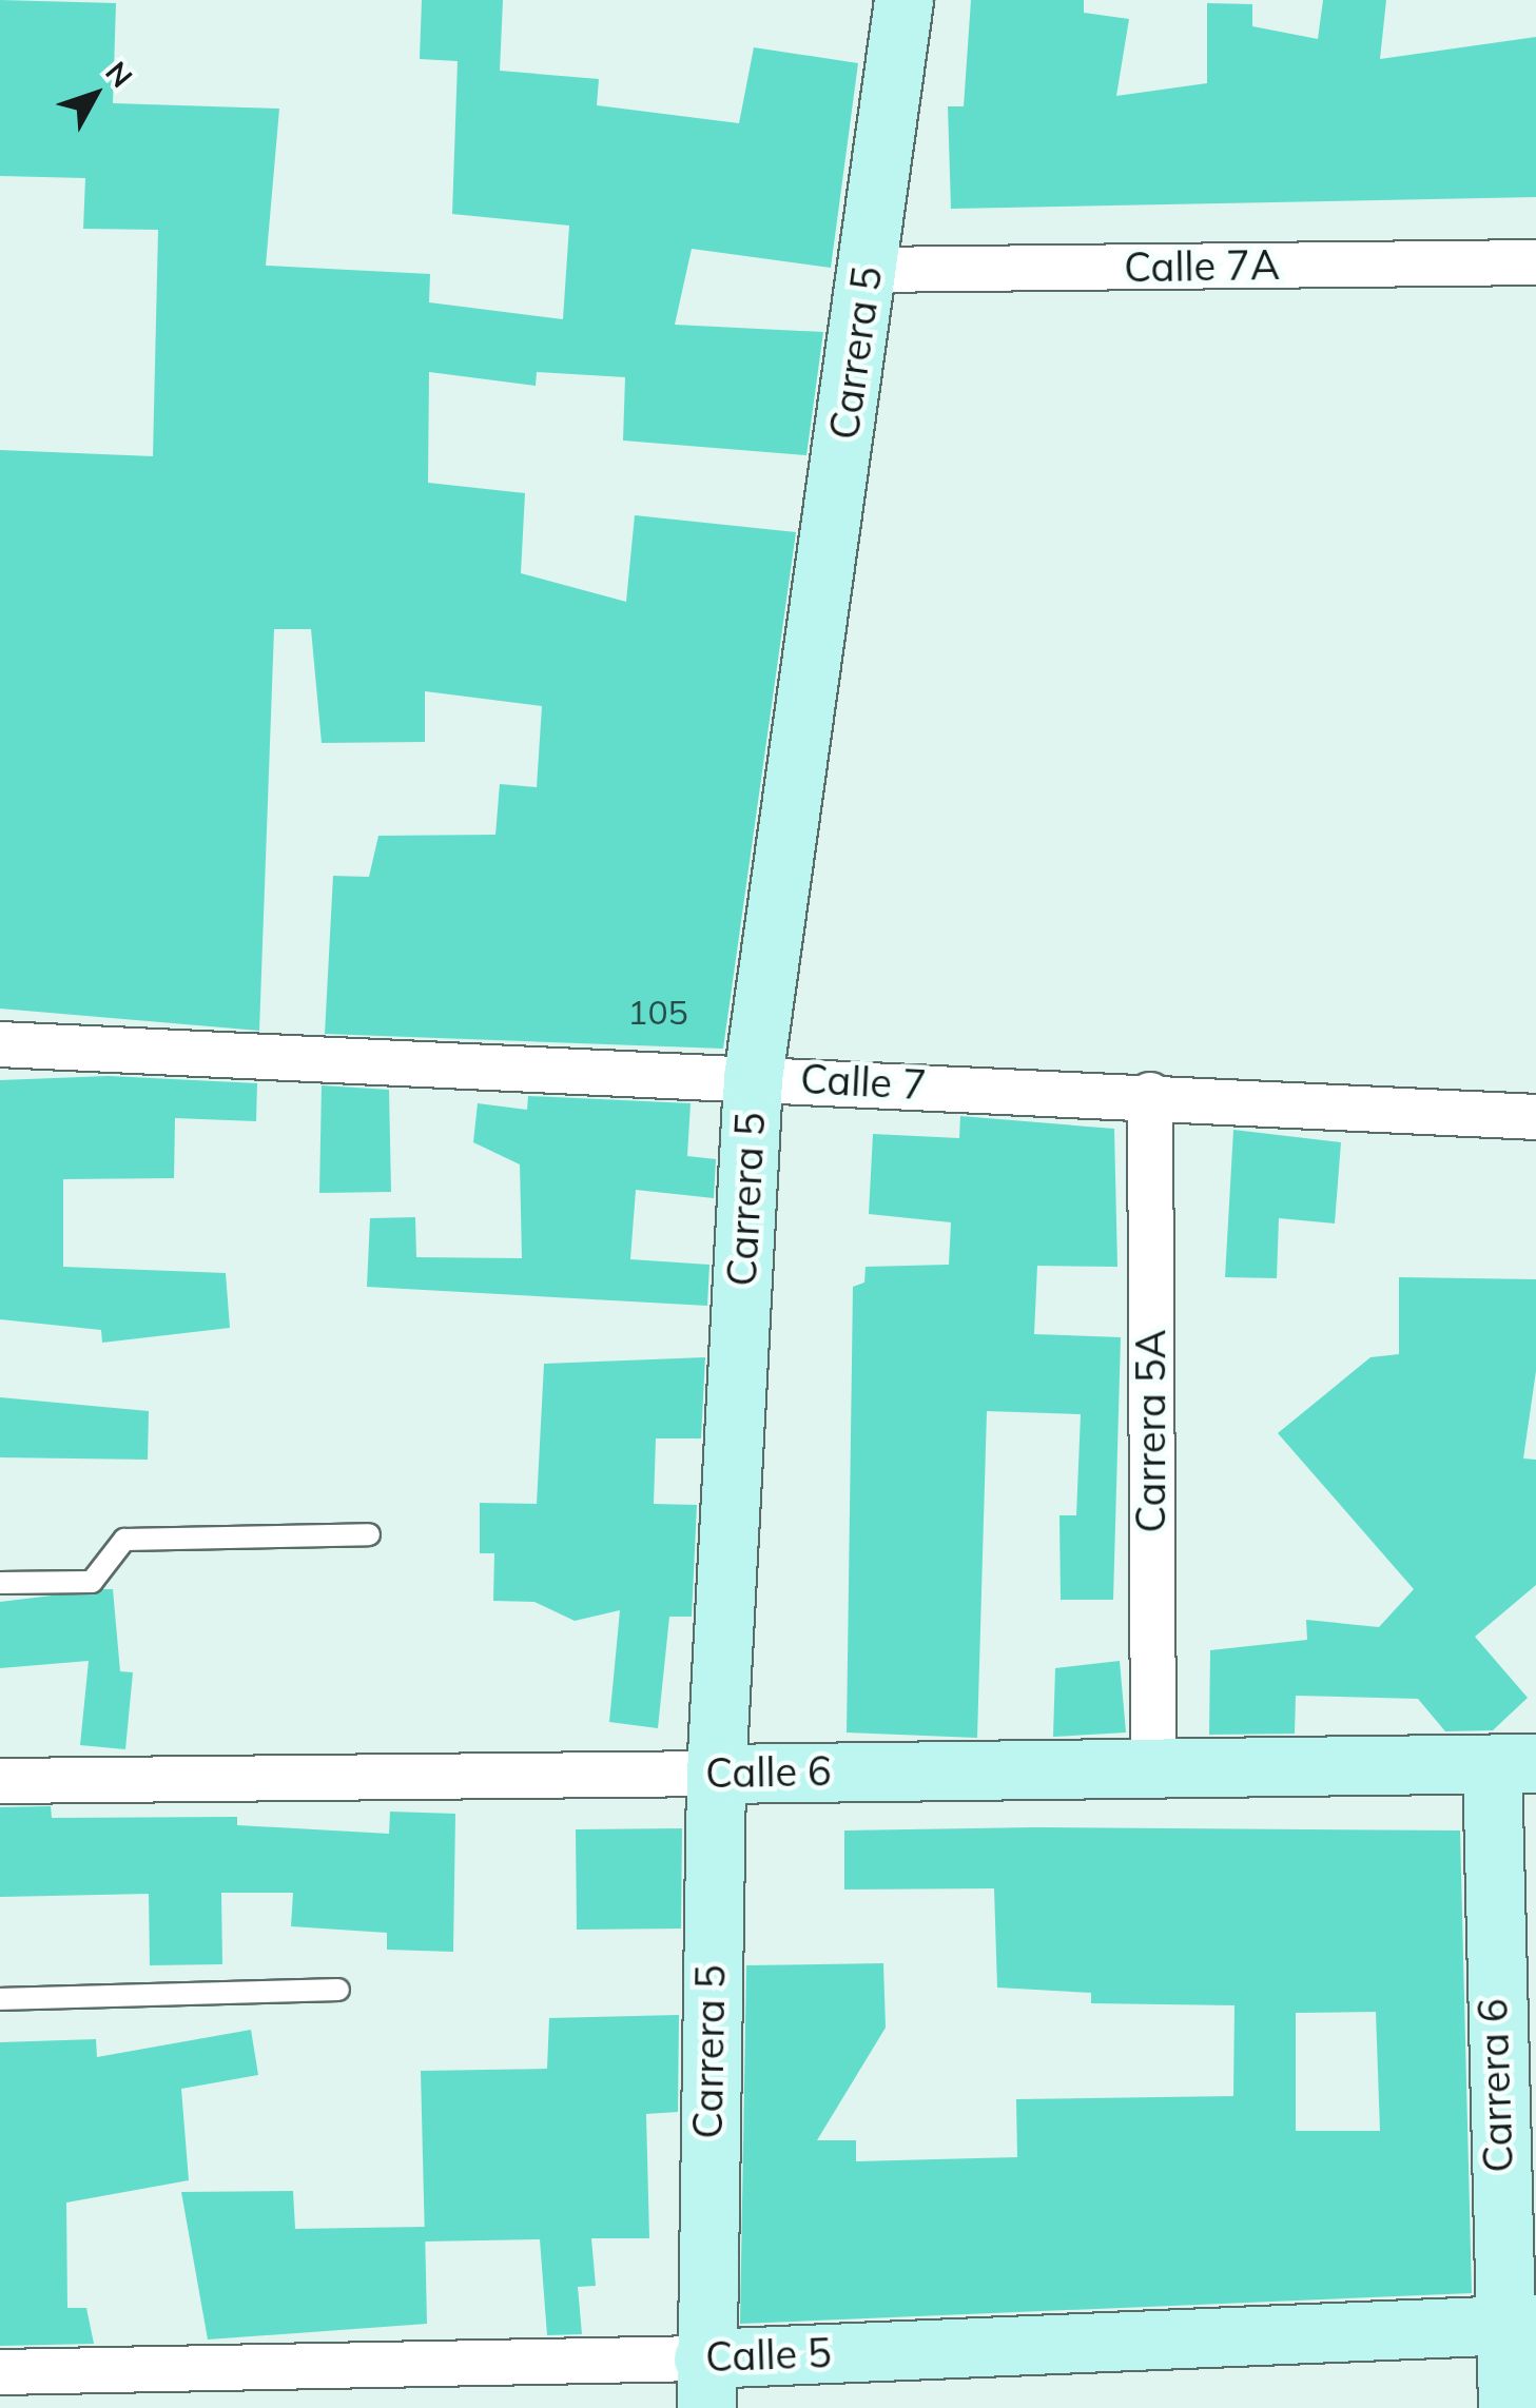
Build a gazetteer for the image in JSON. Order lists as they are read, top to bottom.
{
  "streets": {
    "main road": [
      "Carrera 5",
      "Calle 6",
      "Carrera 6",
      "Calle 5"
    ],
    "street": ["Calle 7A", "Calle 7", "Carrera 5A"]
  },
  "crossings": [
    ["Calle 7A", "Carrera 5"],
    ["Carrera 5", "Calle 7"],
    ["Carrera 5", "Calle 6"],
    ["Carrera 5", "Calle 5"],
    ["Calle 7", "Carrera 5A"],
    ["Carrera 5A", "Calle 6"],
    ["Calle 6", "Carrera 6"],
    ["Carrera 6", "Calle 5"]
  ],
  "house_numbers": ["105"],
  "north": "top right"
}
